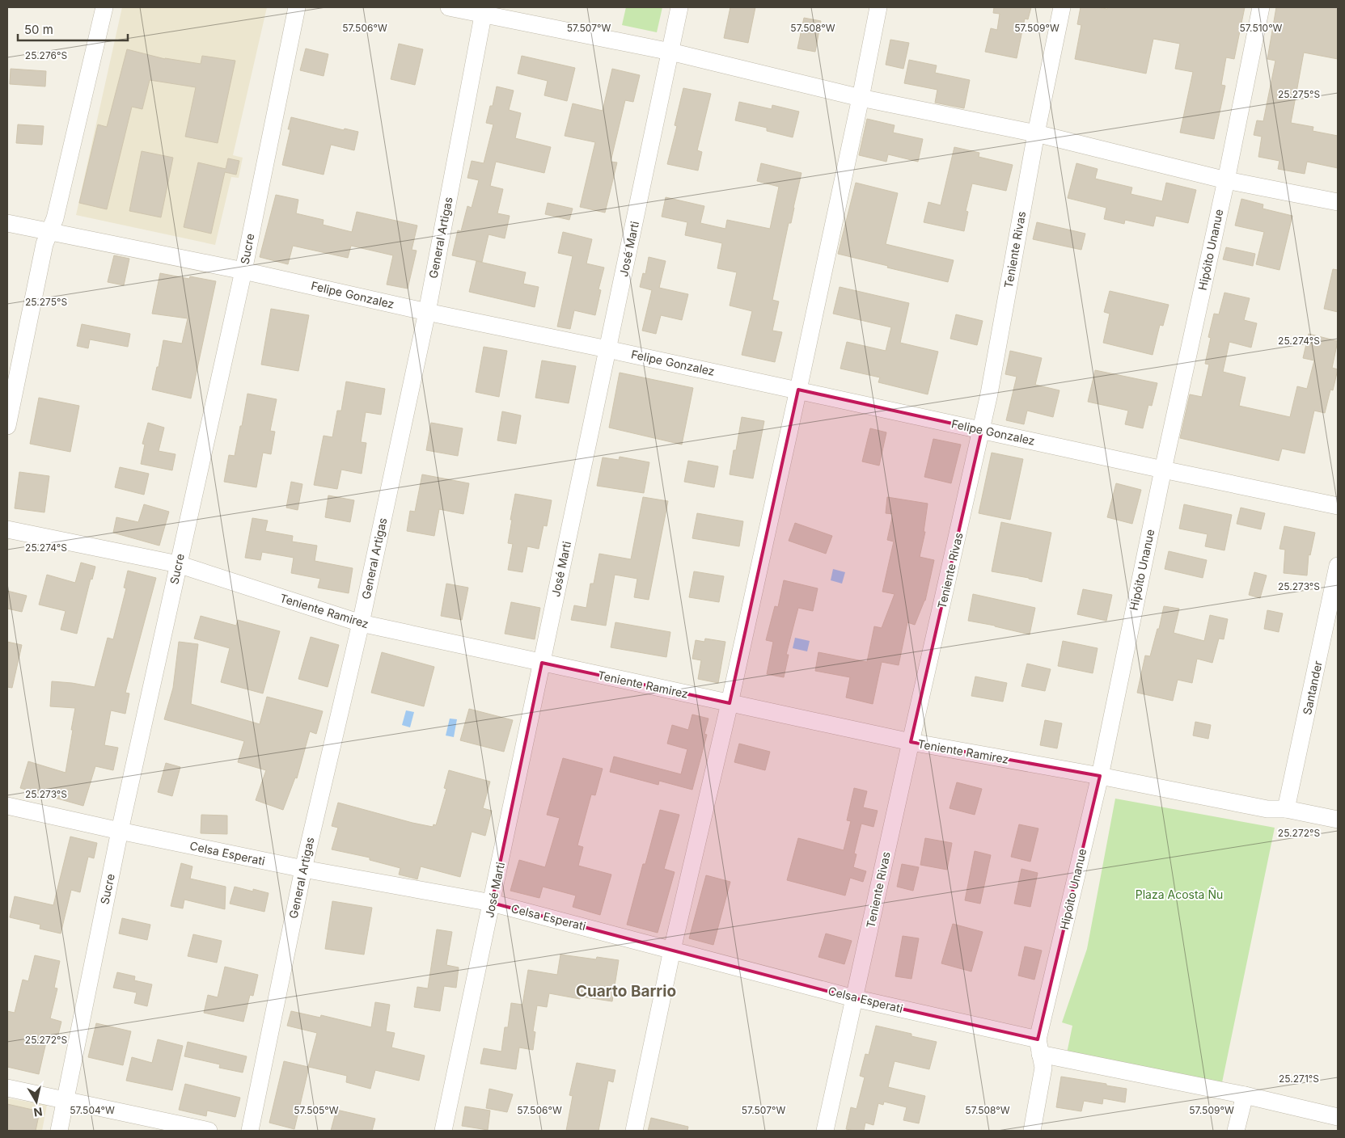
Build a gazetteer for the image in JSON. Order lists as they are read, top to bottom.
{
  "streets": {
    "street": [
      "General Artigas",
      "Sucre",
      "José Marti",
      "Teniente Rivas",
      "Hipóito Unanue",
      "Felipe Gonzalez",
      "Teniente Ramirez",
      "Santander",
      "Celsa Esperati"
    ]
  },
  "crossings": [
    ["General Artigas", "Felipe Gonzalez"],
    ["General Artigas", "Teniente Ramirez"],
    ["General Artigas", "Celsa Esperati"],
    ["Sucre", "Felipe Gonzalez"],
    ["Sucre", "Teniente Ramirez"],
    ["Sucre", "Celsa Esperati"],
    ["José Marti", "Felipe Gonzalez"],
    ["José Marti", "Teniente Ramirez"],
    ["José Marti", "Celsa Esperati"],
    ["Teniente Rivas", "Felipe Gonzalez"],
    ["Teniente Rivas", "Teniente Ramirez"],
    ["Teniente Rivas", "Celsa Esperati"],
    ["Hipóito Unanue", "Felipe Gonzalez"],
    ["Hipóito Unanue", "Teniente Ramirez"],
    ["Hipóito Unanue", "Celsa Esperati"],
    ["Teniente Ramirez", "Santander"]
  ],
  "districts": ["Cuarto Barrio"],
  "parks": ["Plaza Acosta Ñu"],
  "scale_bar": "50 m",
  "north": "bottom",
  "coordinates": [
    "57.506°W",
    "57.507°W",
    "57.508°W",
    "57.509°W",
    "57.510°W",
    "25.276°S",
    "25.275°S",
    "25.274°S",
    "25.273°S",
    "25.272°S",
    "25.271°S",
    "57.504°W",
    "57.505°W"
  ]
}
